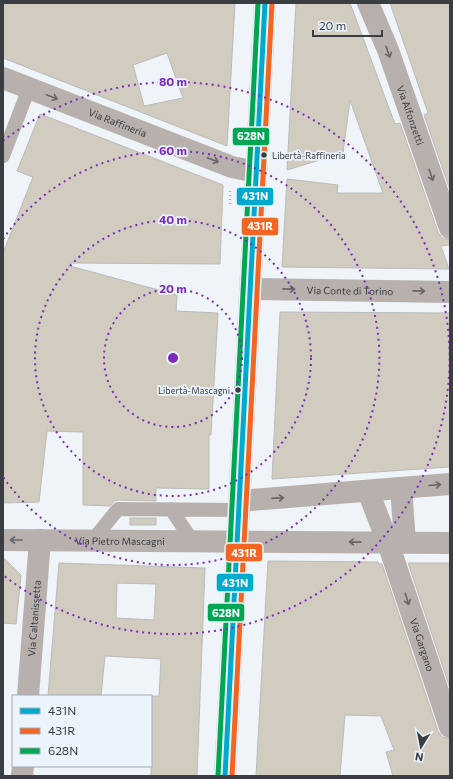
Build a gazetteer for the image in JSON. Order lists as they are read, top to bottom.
{
  "streets": {
    "street": [
      "Via Alfonzetti",
      "Via Raffineria",
      "Via Conte di Torino",
      "Via Pietro Mascagni",
      "Via Caltanissetta",
      "Via Gargano"
    ]
  },
  "crossings": [
    ["Via Pietro Mascagni", "Via Caltanissetta"],
    ["Via Pietro Mascagni", "Via Gargano"]
  ],
  "one_way": [
    "Via Alfonzetti",
    "Via Raffineria",
    "Via Conte di Torino",
    "Via Gargano"
  ],
  "places": ["Libertà-Raffineria", "Libertà-Mascagni"],
  "lines": ["transit line 431N", "transit line 431R", "transit line 628N"],
  "legend": ["431N", "431R", "628N"],
  "scale_bar": "20 m",
  "north": "bottom",
  "rings": [
    "80 m",
    "60 m",
    "40 m",
    "20 m"
  ]
}
